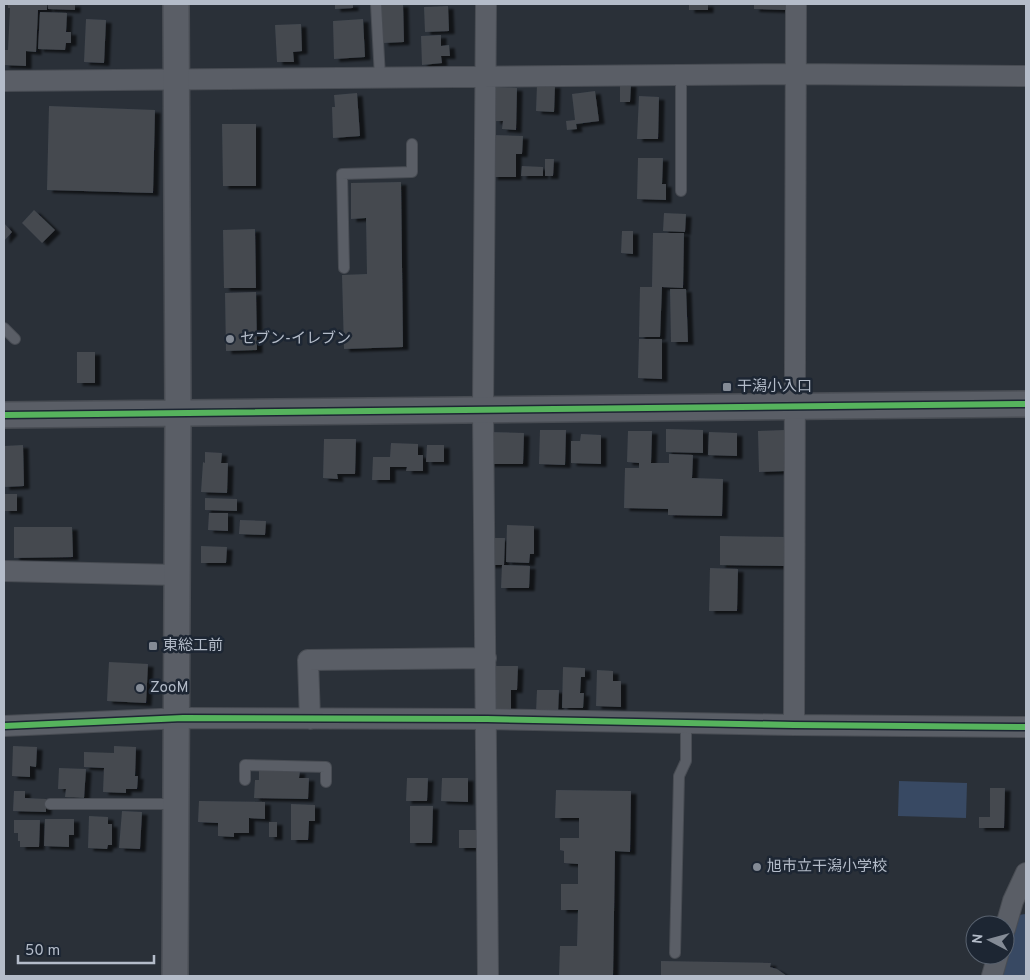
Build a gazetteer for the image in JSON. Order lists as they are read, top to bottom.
{
  "places": {
    "other": ["セブン-イレブン", "ZooM", "旭市立干潟小学校"],
    "transit": ["干潟小入口", "東総工前"]
  },
  "scale_bar": "50 m",
  "north": "left"
}
